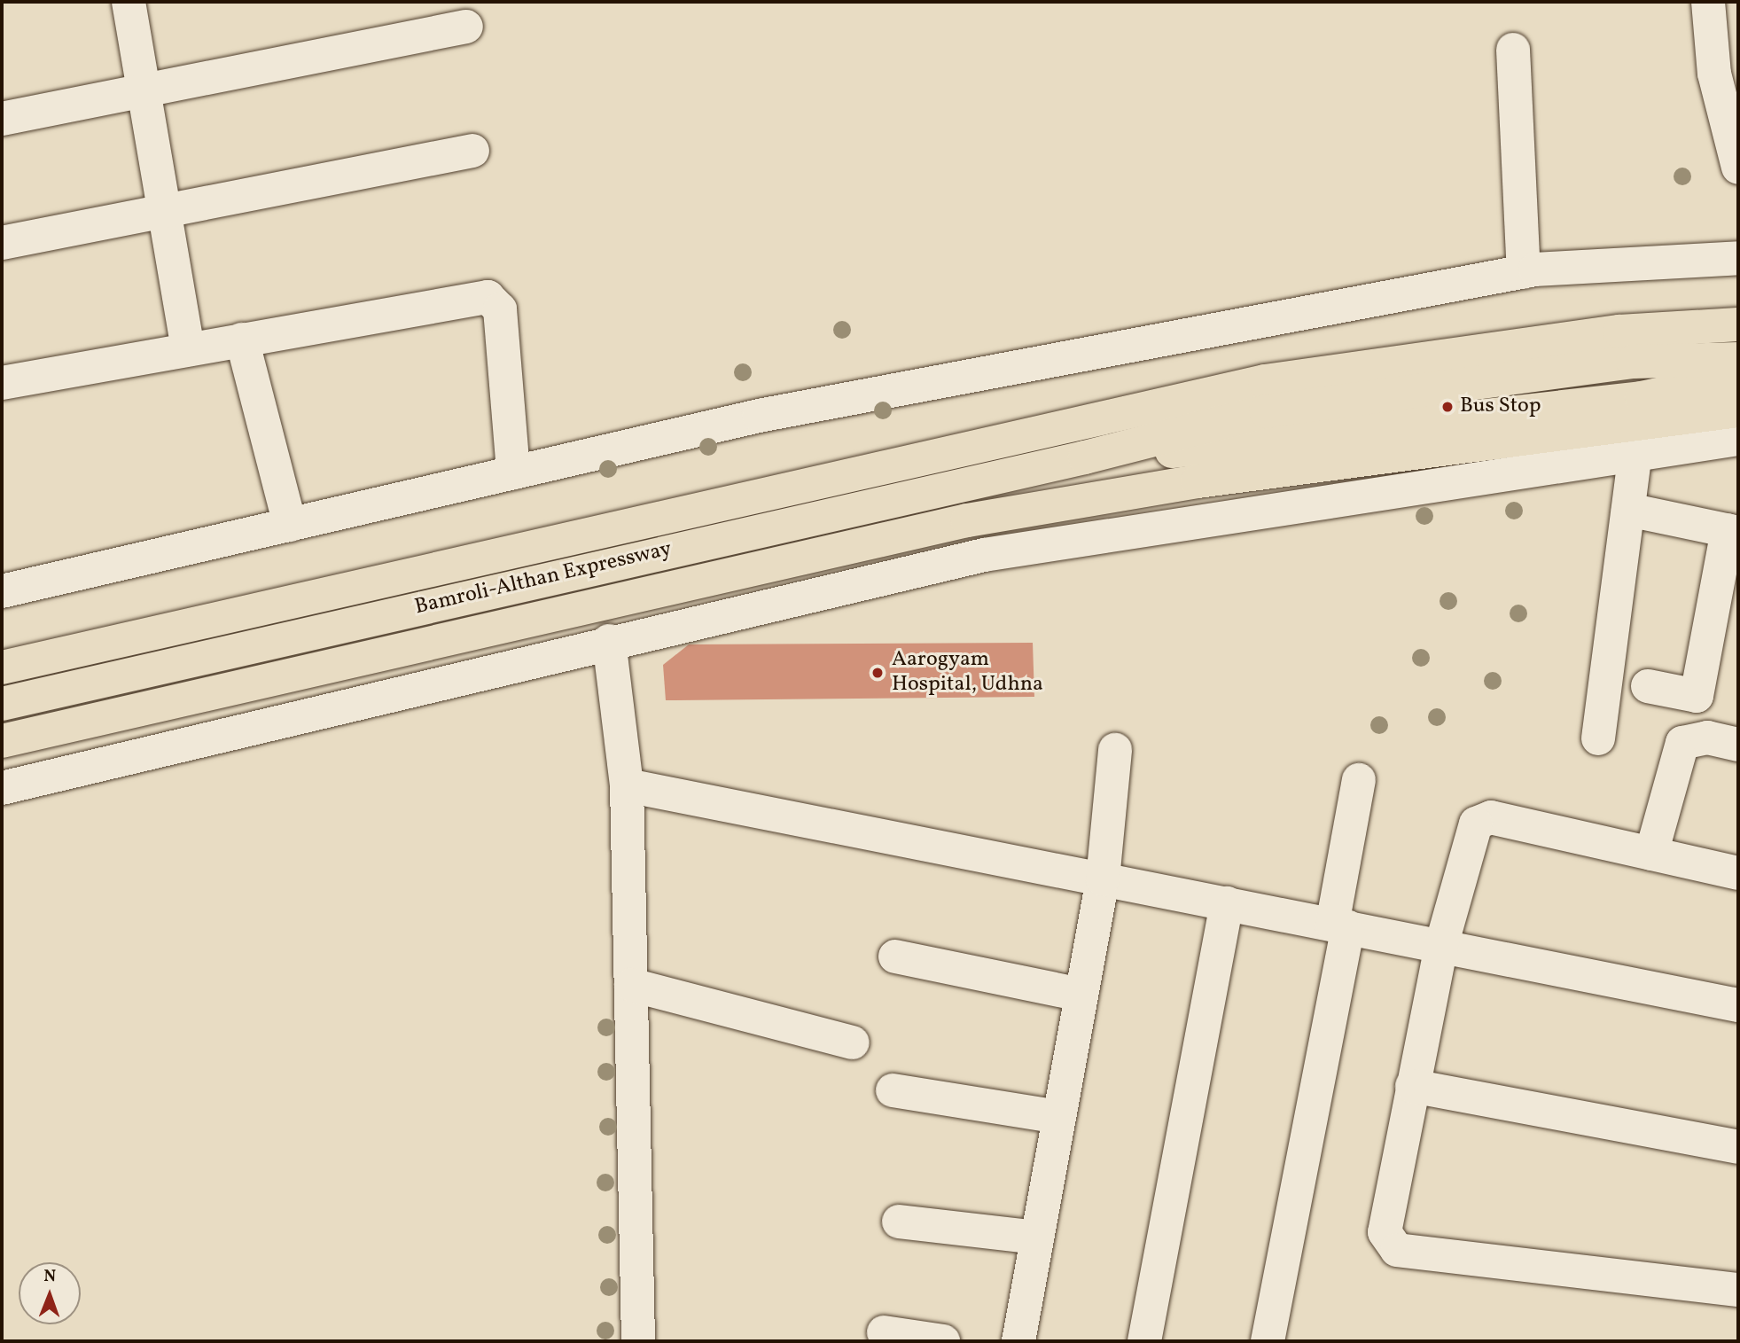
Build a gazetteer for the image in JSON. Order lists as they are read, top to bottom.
{
  "streets": {
    "main road": ["Bamroli-Althan Expressway"]
  },
  "places": ["Bus Stop", "Aarogyam Hospital, Udhna"],
  "north": "top"
}
